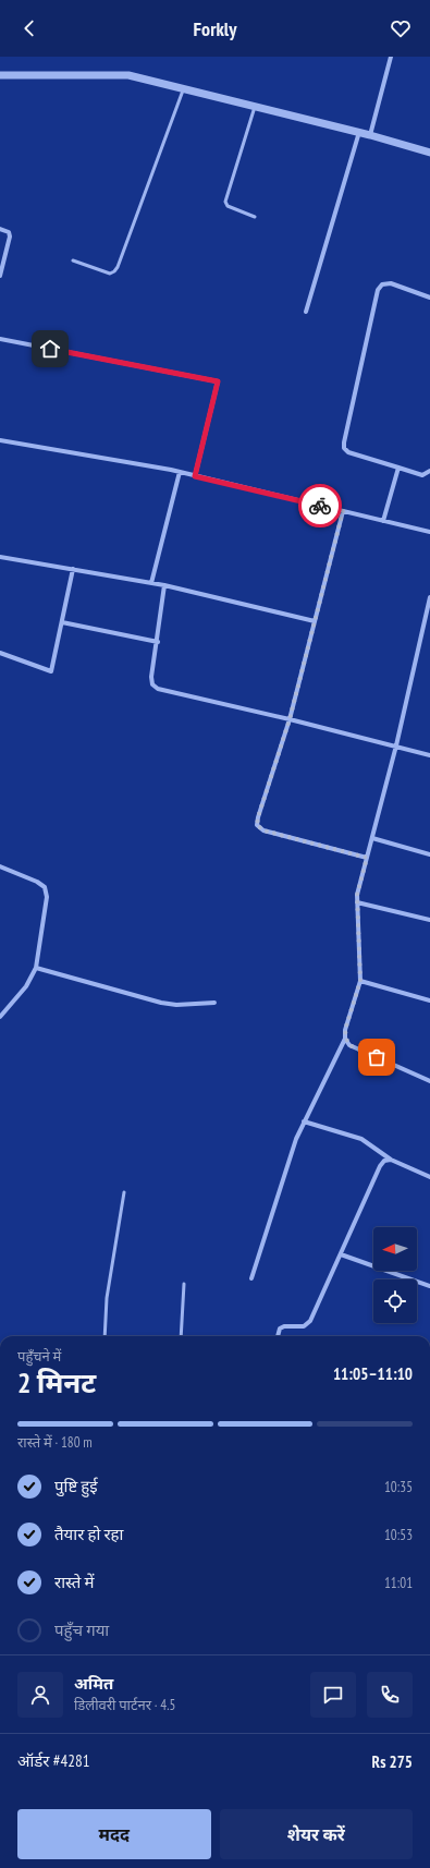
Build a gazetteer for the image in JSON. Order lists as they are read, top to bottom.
{
  "north": "left",
  "page": {
    "header": "Forkly",
    "heading": ["2 मिनट", "पहुँचने में", "11:05–11:10"],
    "panel": [
      "अमित",
      "डिलीवरी पार्टनर · 4.5",
      "ऑर्डर #4281",
      "Rs 275"
    ],
    "bar": "रास्ते में · 180 m",
    "list": [
      ["पुष्टि हुई", "10:35"],
      ["तैयार हो रहा", "10:53"],
      ["रास्ते में", "11:01"],
      "पहुँच गया"
    ],
    "buttons": ["मदद", "शेयर करें"]
  }
}
